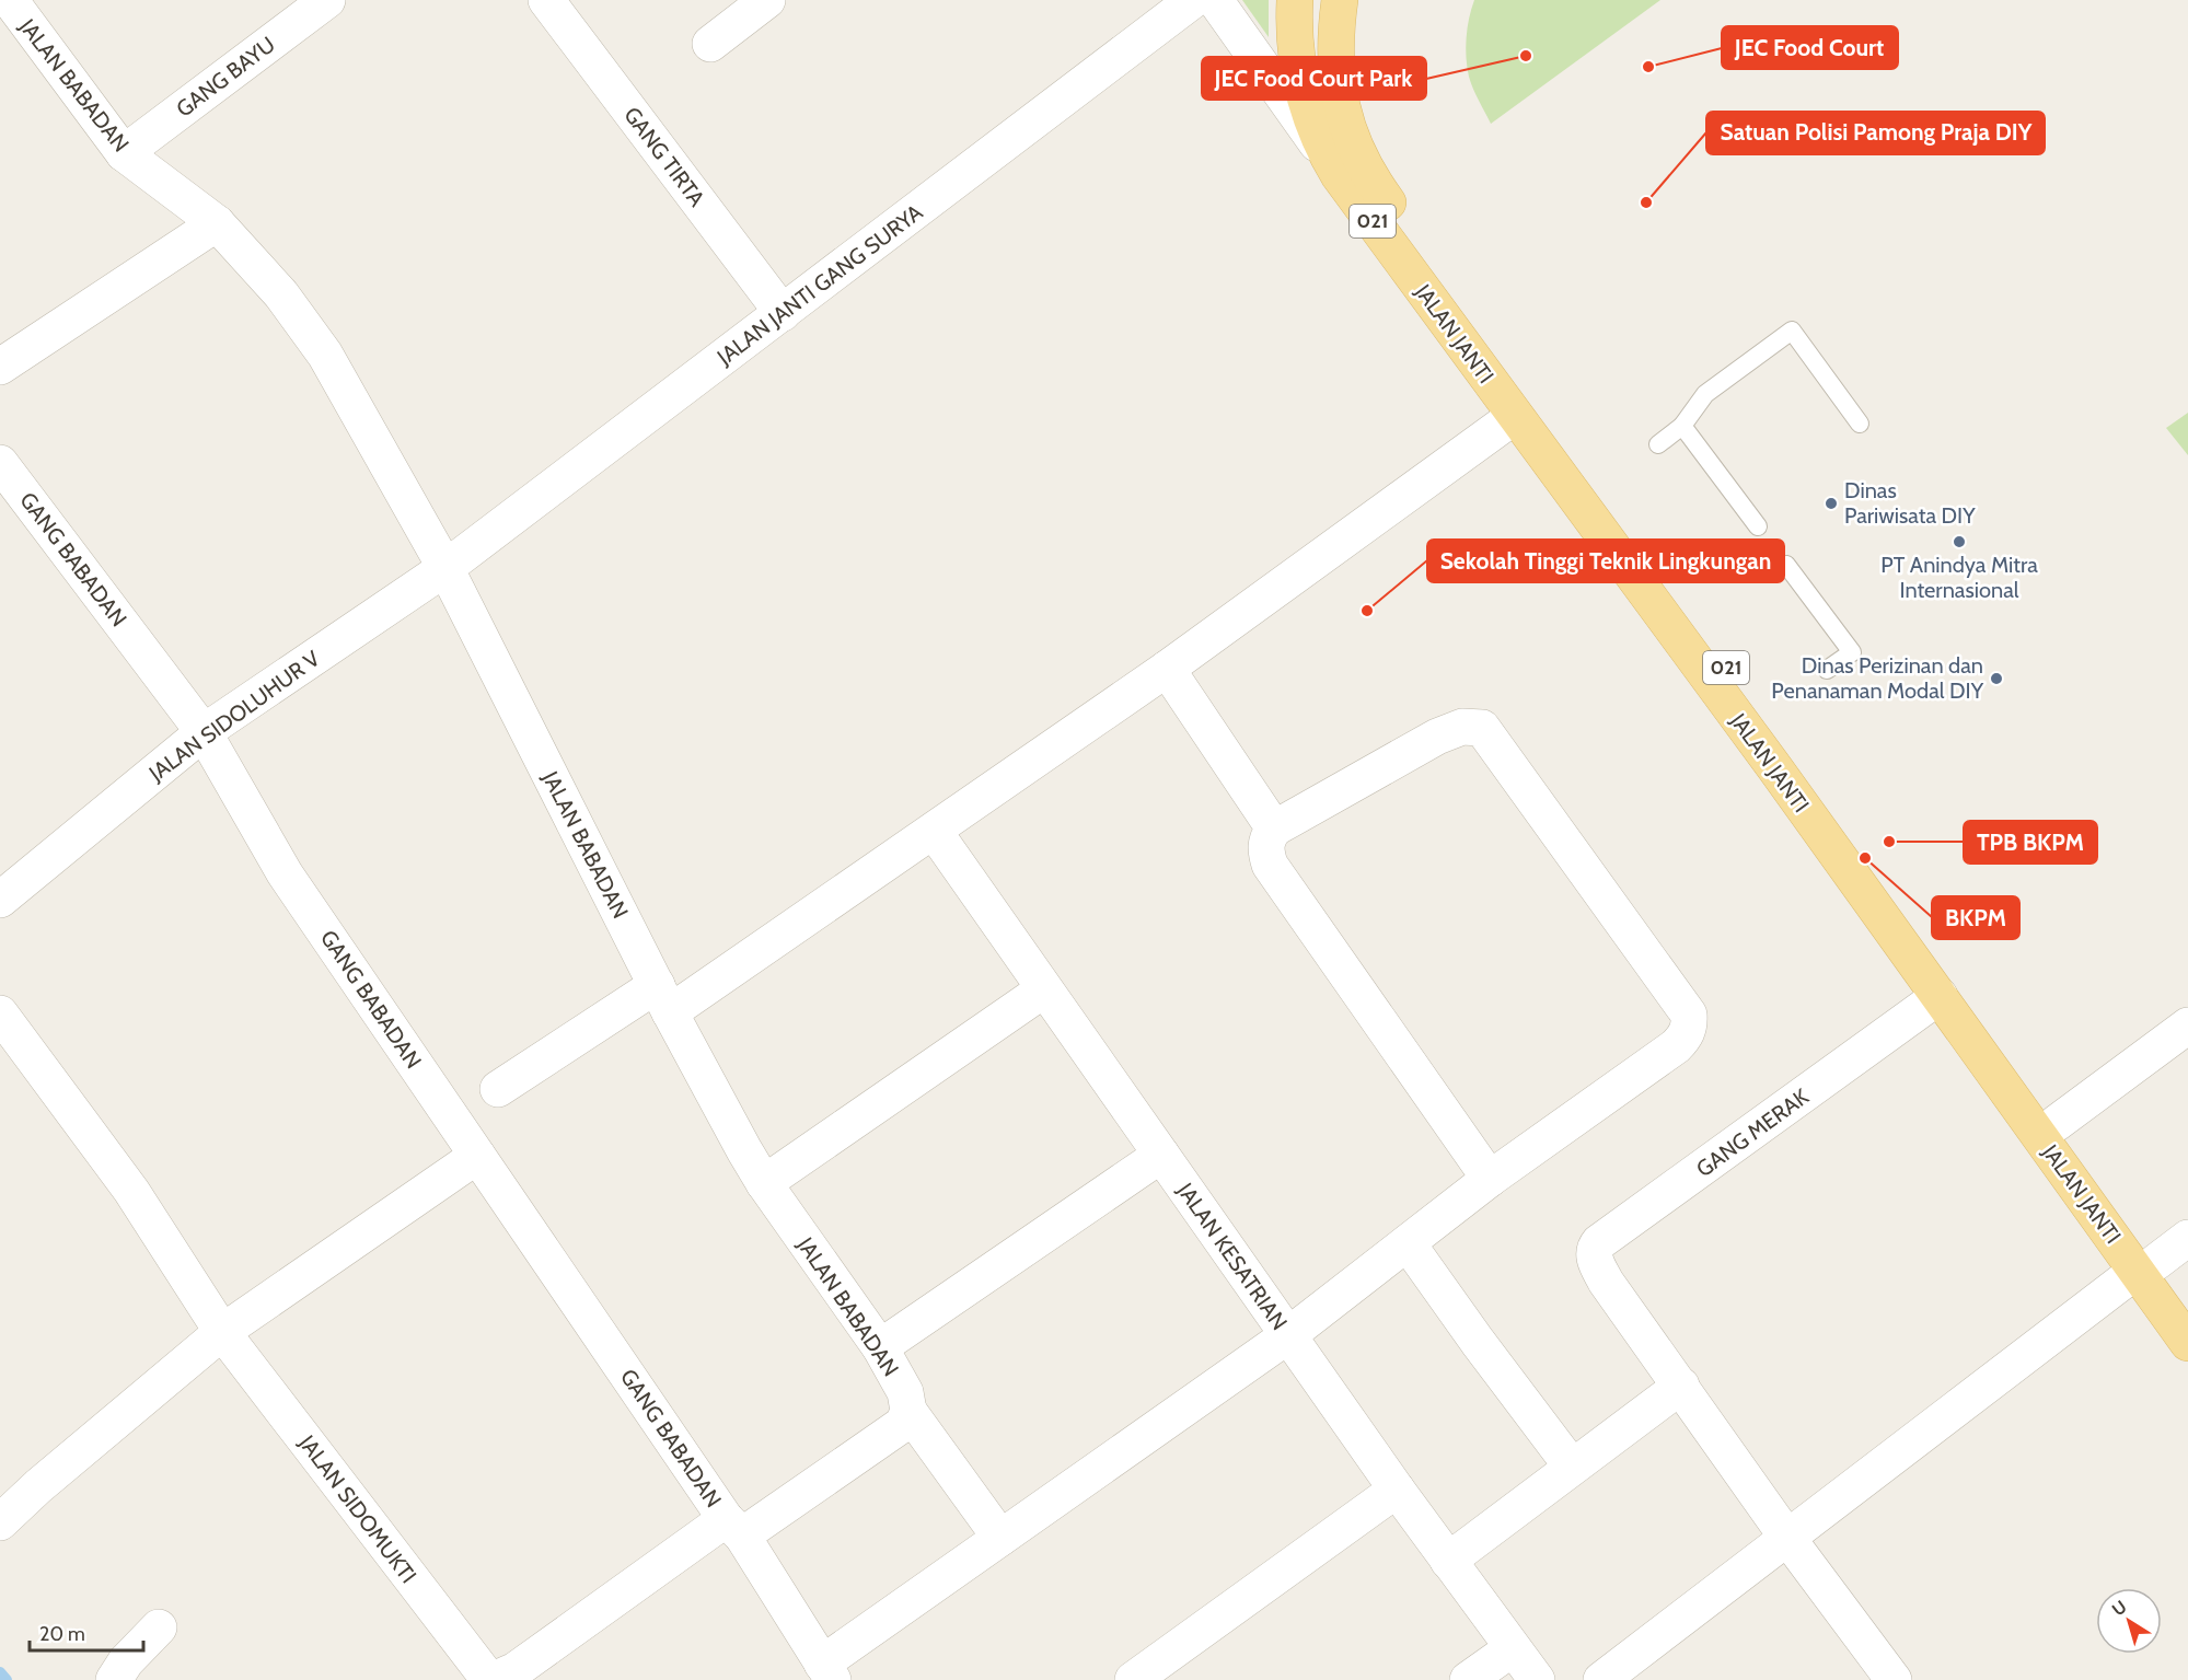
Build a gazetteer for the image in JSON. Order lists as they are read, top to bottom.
{
  "streets": {
    "main road": ["021", "JALAN JANTI"],
    "street": [
      "GANG BAYU",
      "JALAN BABADAN",
      "GANG TIRTA",
      "JALAN JANTI GANG SURYA",
      "GANG BABADAN",
      "JALAN SIDOLUHUR V",
      "GANG MERAK",
      "JALAN KESATRIAN",
      "JALAN SIDOMUKTI"
    ]
  },
  "crossings": [
    ["GANG BAYU", "JALAN BABADAN"],
    ["JALAN BABADAN", "JALAN JANTI GANG SURYA"],
    ["JALAN BABADAN", "JALAN SIDOLUHUR V"],
    ["GANG TIRTA", "JALAN JANTI GANG SURYA"],
    ["JALAN JANTI GANG SURYA", "JALAN SIDOLUHUR V"],
    ["JALAN JANTI", "GANG MERAK"],
    ["GANG BABADAN", "JALAN SIDOLUHUR V"],
    ["GANG BABADAN", "JALAN SIDOMUKTI"]
  ],
  "places": [
    "JEC Food Court Park",
    "JEC Food Court",
    "Satuan Polisi Pamong Praja DIY",
    "Dinas Pariwisata DIY",
    "PT Anindya Mitra Internasional",
    "Sekolah Tinggi Teknik Lingkungan",
    "Dinas Perizinan dan Penanaman Modal DIY",
    "TPB BKPM",
    "BKPM"
  ],
  "scale_bar": "20 m",
  "north": "top left"
}
